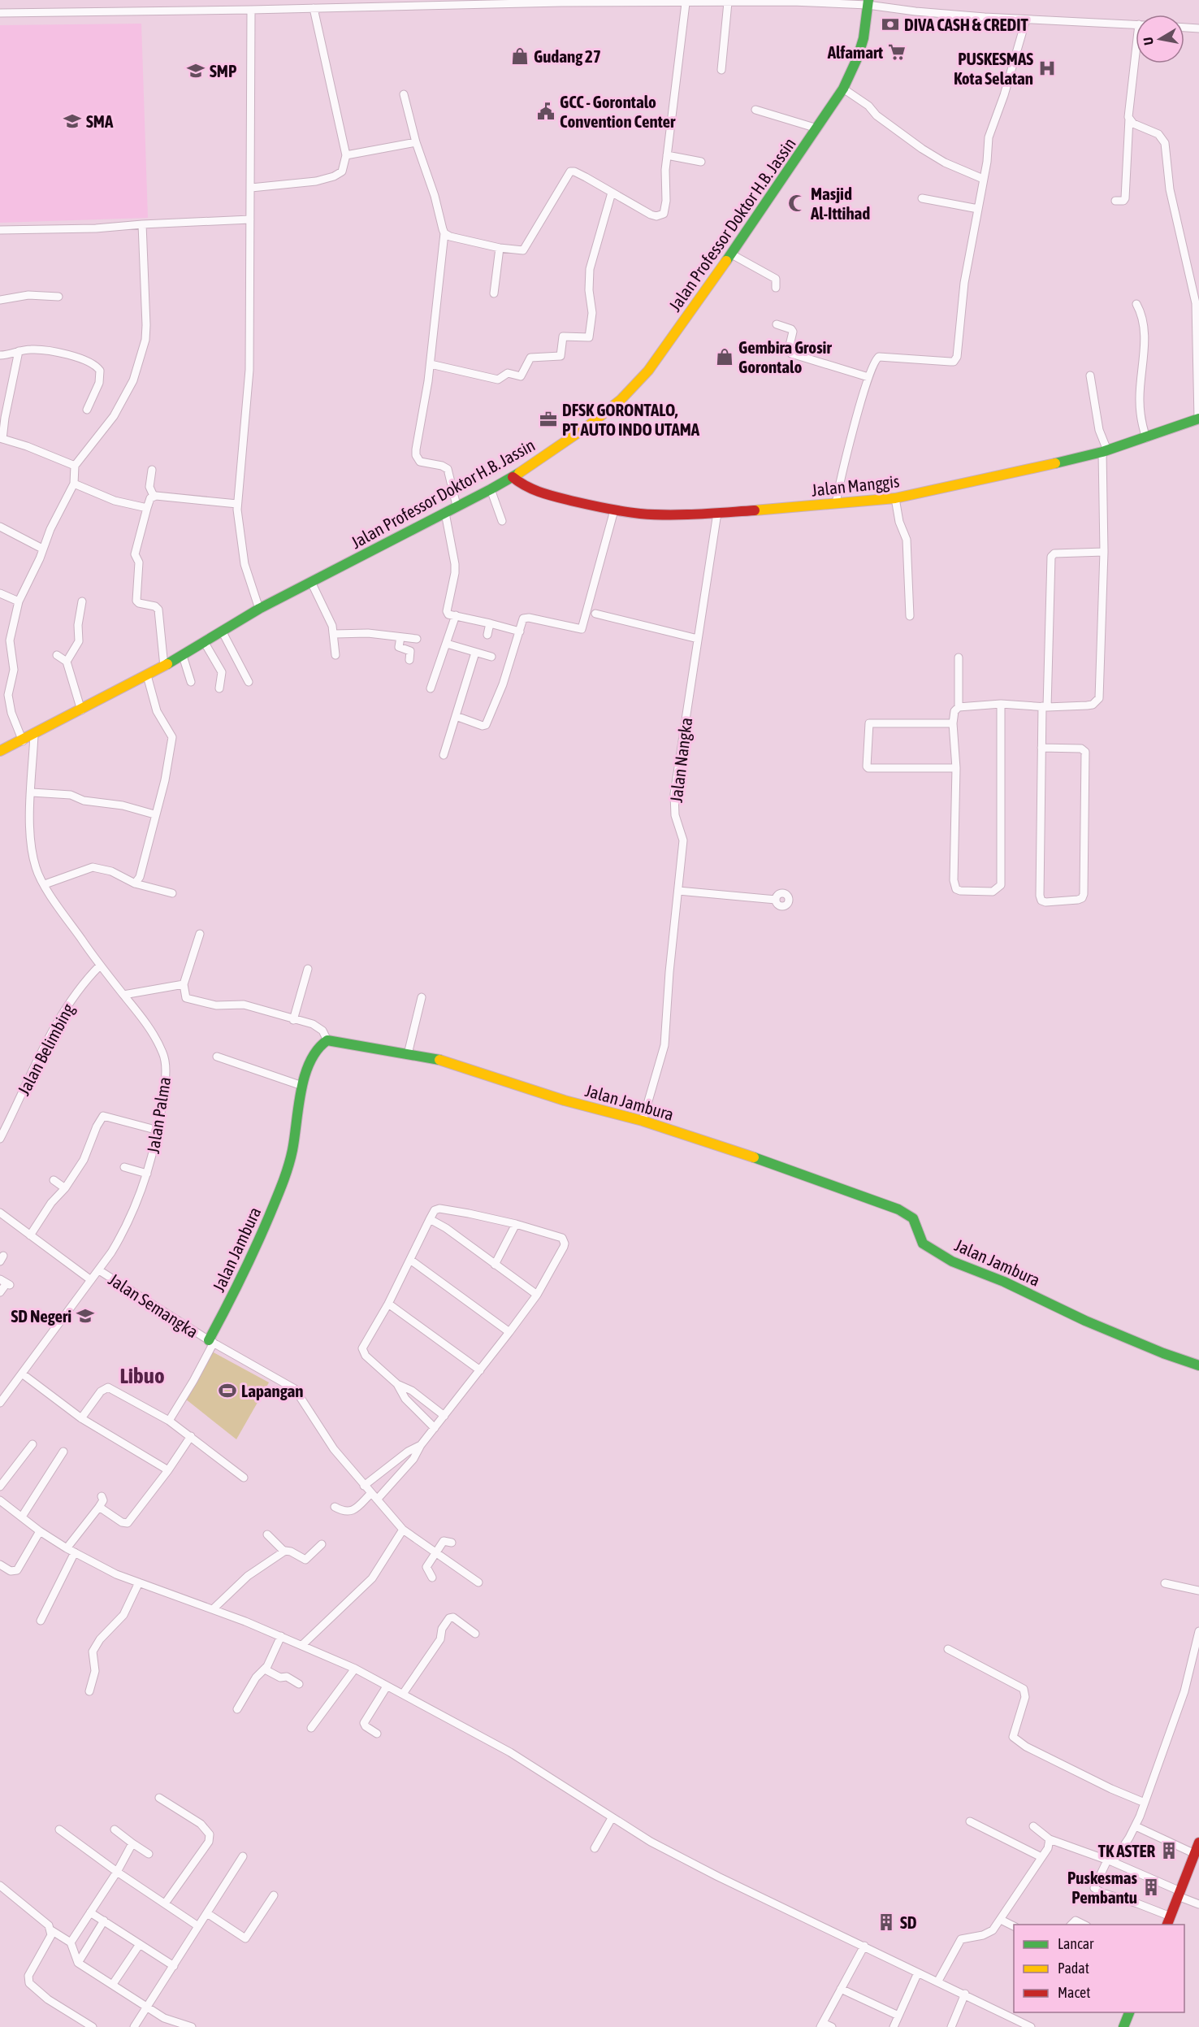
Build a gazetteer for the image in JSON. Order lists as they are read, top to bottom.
{
  "streets": {
    "main road": ["Jalan Professor Doktor H.B. Jassin", "Jalan Manggis", "Jalan Jambura"],
    "street": [
      "Jalan Nangka",
      "Jalan Belimbing",
      "Jalan Palma",
      "Jalan Semangka"
    ]
  },
  "crossings": [
    ["Jalan Professor Doktor H.B. Jassin", "Jalan Manggis"],
    ["Jalan Professor Doktor H.B. Jassin", "Jalan Palma"],
    ["Jalan Manggis", "Jalan Nangka"],
    ["Jalan Nangka", "Jalan Jambura"],
    ["Jalan Belimbing", "Jalan Palma"],
    ["Jalan Jambura", "Jalan Semangka"],
    ["Jalan Palma", "Jalan Semangka"]
  ],
  "districts": ["Libuo"],
  "places": {
    "bank": ["DIVA CASH & CREDIT"],
    "supermarket": ["Alfamart"],
    "shop": ["Gudang 27", "Gembira Grosir Gorontalo"],
    "hospital": ["PUSKESMAS Kota Selatan"],
    "school or university": ["SMP", "SMA", "SD Negeri"],
    "public building": ["GCC - Gorontalo Convention Center"],
    "mosque": ["Masjid Al-Ittihad"],
    "office": ["DFSK GORONTALO, PT AUTO INDO UTAMA"],
    "sports": ["Lapangan"],
    "building": ["TK ASTER", "Puskesmas Pembantu", "SD"]
  },
  "legend": ["Lancar", "Padat", "Macet"],
  "north": "left"
}
